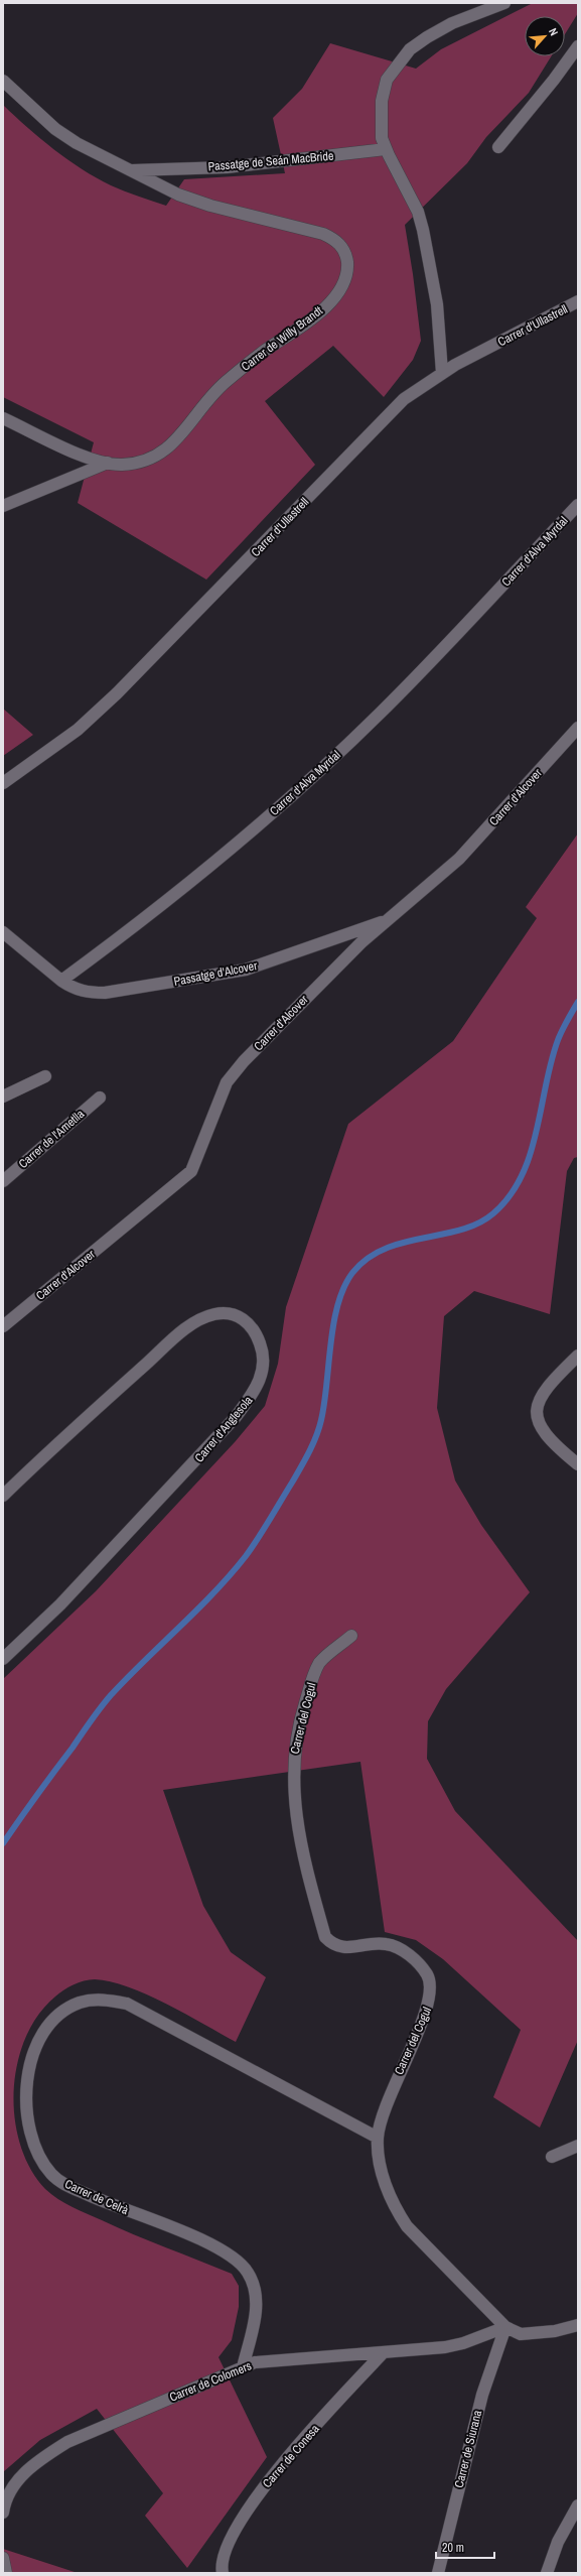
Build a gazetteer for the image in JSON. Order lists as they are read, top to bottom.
{
  "streets": {
    "street": [
      "Passatge de Seán MacBride",
      "Carrer d'Ullastrell",
      "Carrer de Willy Brandt",
      "Carrer d'Alva Myrdal",
      "Carrer d'Alcover",
      "Passatge d'Alcover",
      "Carrer de l'Ametlla",
      "Carrer d'Anglesola",
      "Carrer del Cogul",
      "Carrer de Celrà",
      "Carrer de Colomers",
      "Carrer de Siurana",
      "Carrer de Conesa"
    ]
  },
  "crossings": [
    ["Passatge de Seán MacBride", "Carrer de Willy Brandt"],
    ["Carrer d'Alva Myrdal", "Passatge d'Alcover"],
    ["Carrer d'Alcover", "Passatge d'Alcover"],
    ["Carrer del Cogul", "Carrer de Celrà"],
    ["Carrer del Cogul", "Carrer de Colomers"],
    ["Carrer del Cogul", "Carrer de Siurana"],
    ["Carrer de Celrà", "Carrer de Colomers"],
    ["Carrer de Colomers", "Carrer de Siurana"],
    ["Carrer de Colomers", "Carrer de Conesa"]
  ],
  "scale_bar": "20 m",
  "north": "top right"
}
